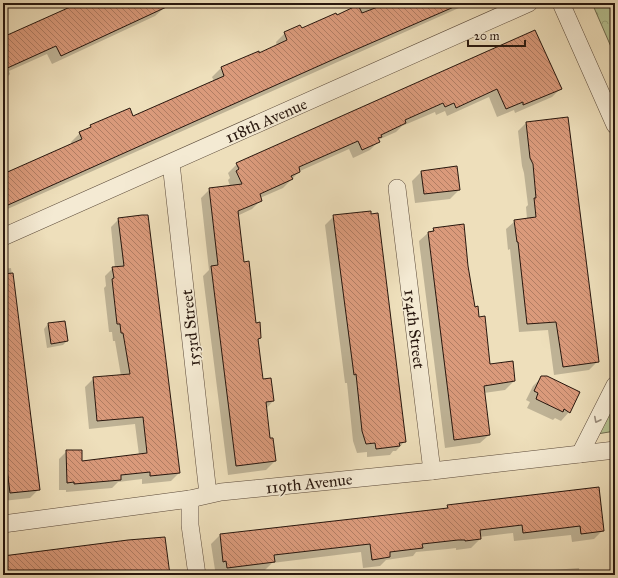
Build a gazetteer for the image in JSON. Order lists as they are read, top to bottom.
{
  "streets": {
    "street": [
      "118th Avenue",
      "153rd Street",
      "154th Street",
      "119th Avenue"
    ]
  },
  "crossings": [
    ["118th Avenue", "153rd Street"],
    ["153rd Street", "119th Avenue"],
    ["154th Street", "119th Avenue"]
  ],
  "scale_bar": "20 m"
}
